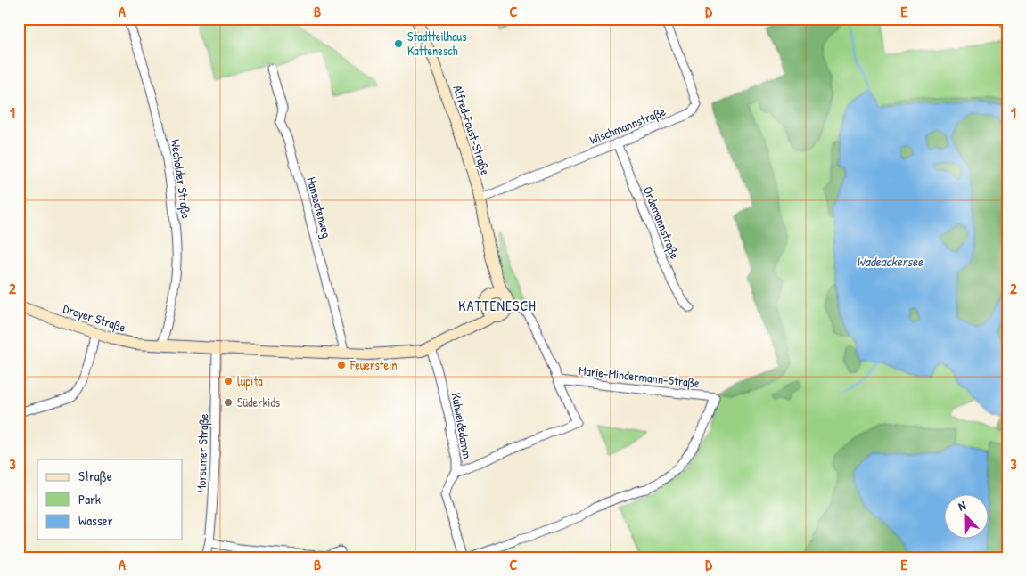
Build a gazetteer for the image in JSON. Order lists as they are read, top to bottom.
{
  "streets": {
    "street": [
      "Wischmannstraße",
      "Alfred-Faust-Straße",
      "Wecholder Straße",
      "Hanseatenweg",
      "Ordemannstraße",
      "Dreyer Straße",
      "Marie-Mindermann-Straße",
      "Kuhweidedamm",
      "Morsumer Straße"
    ]
  },
  "crossings": [
    ["Wischmannstraße", "Alfred-Faust-Straße"],
    ["Wischmannstraße", "Ordemannstraße"],
    ["Alfred-Faust-Straße", "Hanseatenweg"],
    ["Alfred-Faust-Straße", "Dreyer Straße"],
    ["Alfred-Faust-Straße", "Kuhweidedamm"],
    ["Alfred-Faust-Straße", "Morsumer Straße"],
    ["Wecholder Straße", "Dreyer Straße"],
    ["Dreyer Straße", "Morsumer Straße"]
  ],
  "districts": ["KATTENESCH"],
  "water": ["Wadeackersee"],
  "places": [
    "Stadtteilhaus Kattenesch",
    "Feuerstein",
    "lupita",
    "Süderkids"
  ],
  "legend": ["Straße", "Park", "Wasser"],
  "north": "top",
  "grid": {
    "columns": [
      "A",
      "B",
      "C",
      "D",
      "E"
    ],
    "rows": ["1", "2", "3"]
  }
}
